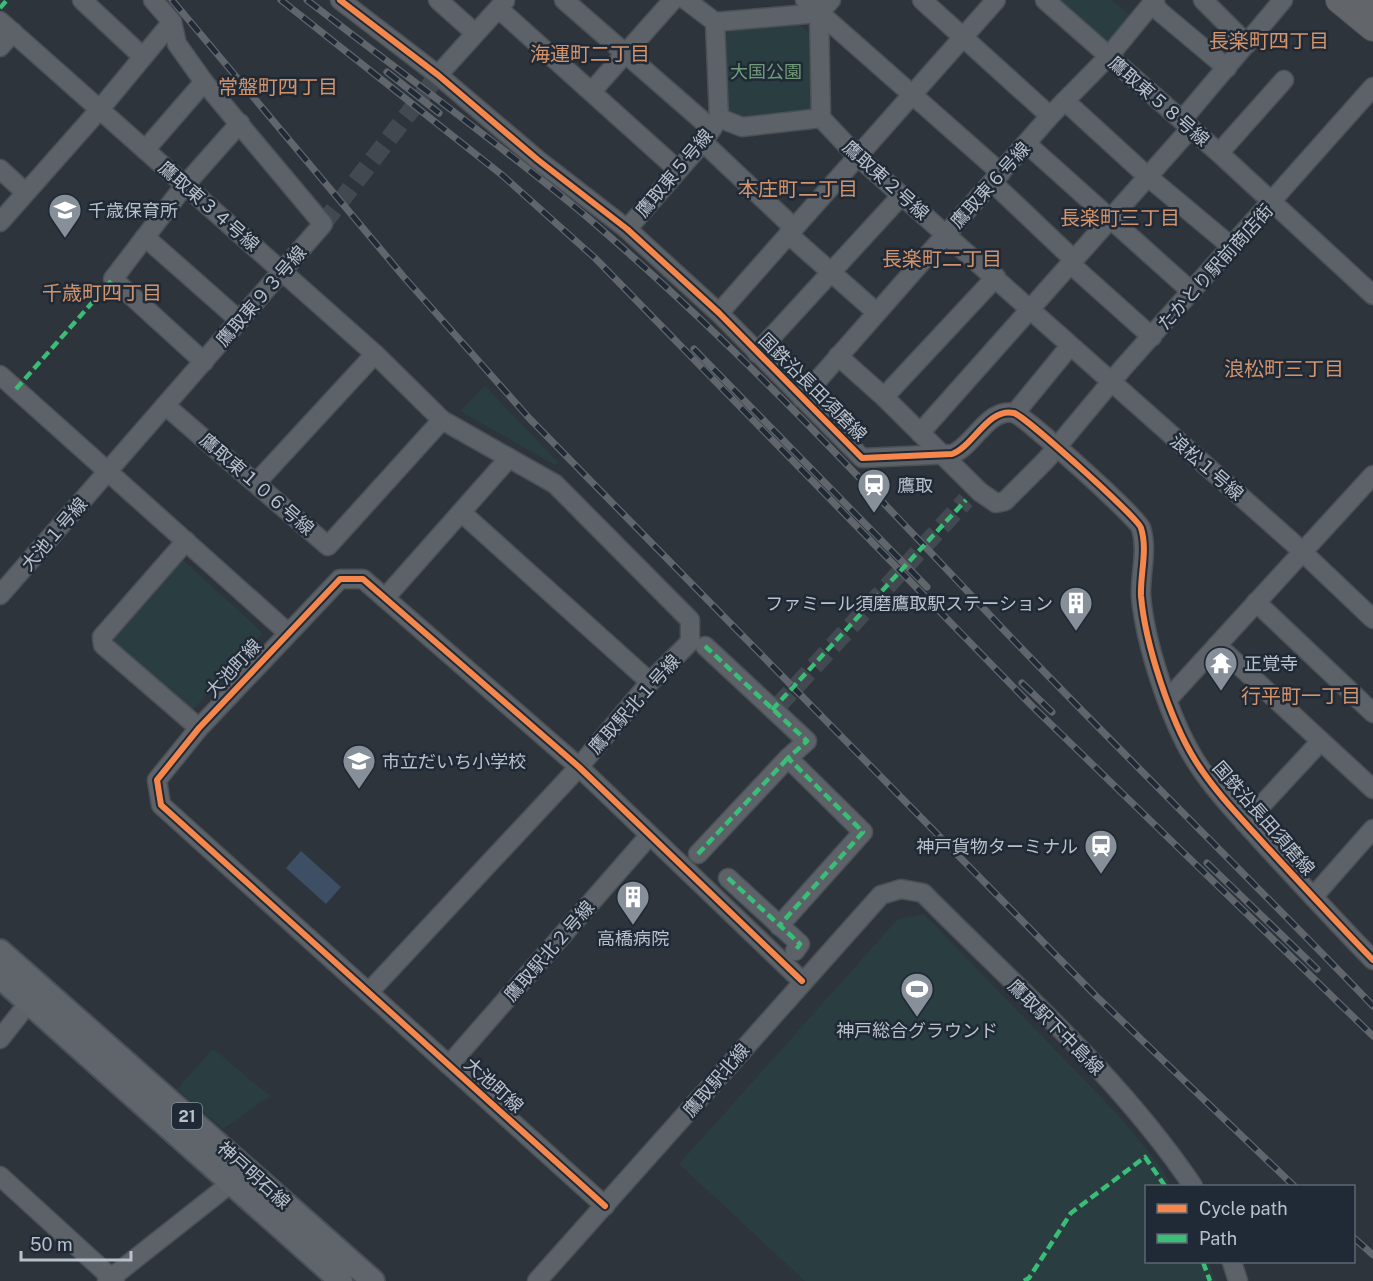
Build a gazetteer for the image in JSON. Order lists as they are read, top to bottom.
{
  "streets": {
    "main road": ["21", "神戸明石線"],
    "street": [
      "鷹取東５８号線",
      "鷹取東５号線",
      "鷹取東２号線",
      "鷹取東６号線",
      "鷹取東３４号線",
      "たかとり駅前商店街",
      "鷹取東９３号線",
      "国鉄沿長田須磨線",
      "浪松１号線",
      "鷹取東１０６号線",
      "大池１号線",
      "大池町線",
      "鷹取駅北１号線",
      "鷹取駅北２号線",
      "鷹取駅下中島線",
      "鷹取駅北線"
    ]
  },
  "crossings": [
    ["鷹取東５８号線", "鷹取東６号線"],
    ["鷹取東５８号線", "たかとり駅前商店街"],
    ["鷹取東５号線", "国鉄沿長田須磨線"],
    ["鷹取東２号線", "鷹取東６号線"],
    ["鷹取東２号線", "たかとり駅前商店街"],
    ["鷹取東２号線", "浪松１号線"],
    ["鷹取東６号線", "国鉄沿長田須磨線"],
    ["鷹取東３４号線", "鷹取東９３号線"],
    ["鷹取東３４号線", "鷹取東１０６号線"],
    ["鷹取東３４号線", "鷹取駅北１号線"],
    ["たかとり駅前商店街", "国鉄沿長田須磨線"],
    ["たかとり駅前商店街", "浪松１号線"],
    ["鷹取東９３号線", "鷹取東１０６号線"],
    ["鷹取東９３号線", "大池１号線"],
    ["鷹取東１０６号線", "鷹取駅北１号線"],
    ["大池町線", "鷹取駅北１号線"],
    ["大池町線", "鷹取駅北２号線"],
    ["大池町線", "鷹取駅北線"],
    ["鷹取駅下中島線", "鷹取駅北線"]
  ],
  "districts": [
    "長楽町四丁目",
    "海運町二丁目",
    "常盤町四丁目",
    "本庄町二丁目",
    "長楽町三丁目",
    "長楽町二丁目",
    "千歳町四丁目",
    "浪松町三丁目",
    "行平町一丁目"
  ],
  "parks": ["大国公園"],
  "places": {
    "school or university": ["千歳保育所", "市立だいち小学校"],
    "station": ["鷹取", "神戸貨物ターミナル"],
    "building": ["ファミール須磨鷹取駅ステーション", "高橋病院"],
    "temple": ["正覚寺"],
    "sports": ["神戸総合グラウンド"]
  },
  "legend": ["Cycle path", "Path"],
  "scale_bar": "50 m"
}
